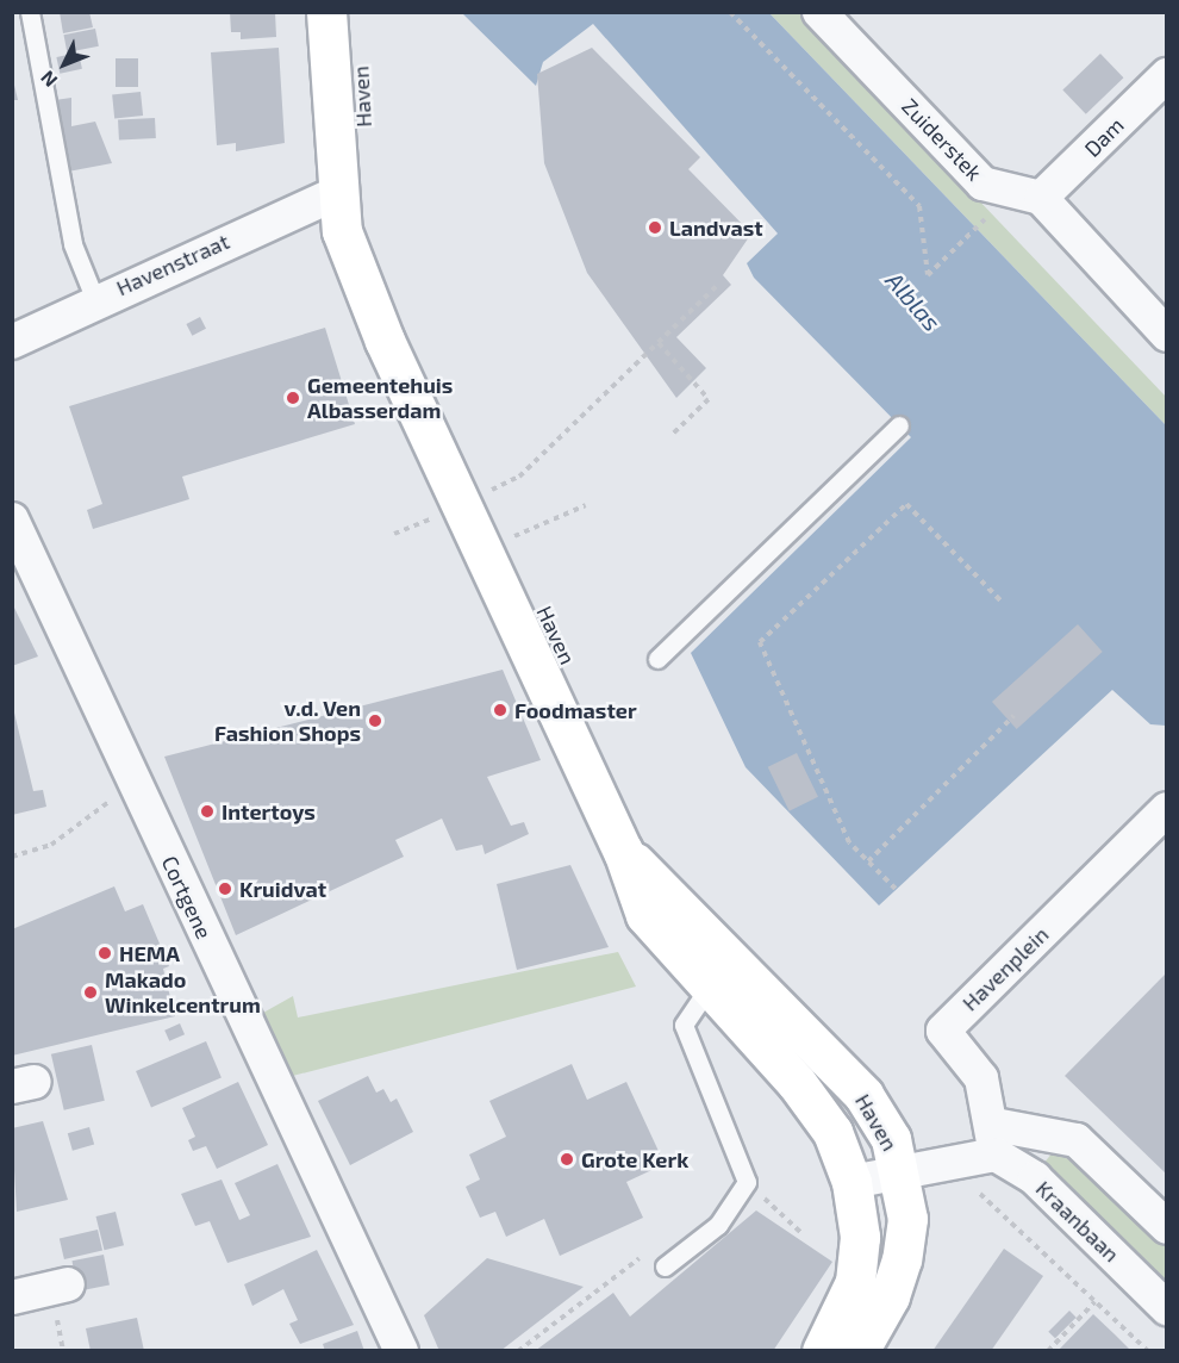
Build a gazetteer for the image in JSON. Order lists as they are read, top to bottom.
{
  "streets": {
    "street": [
      "Haven",
      "Dam",
      "Zuiderstek",
      "Havenstraat",
      "Cortgene",
      "Havenplein",
      "Kraanbaan"
    ]
  },
  "crossings": [
    ["Haven", "Havenstraat"],
    ["Dam", "Zuiderstek"],
    ["Havenplein", "Kraanbaan"]
  ],
  "water": ["Alblas"],
  "places": [
    "Landvast",
    "Gemeentehuis Albasserdam",
    "Foodmaster",
    "v.d. Ven Fashion Shops",
    "Intertoys",
    "Kruidvat",
    "HEMA",
    "Makado Winkelcentrum",
    "Grote Kerk"
  ],
  "north": "bottom left"
}
